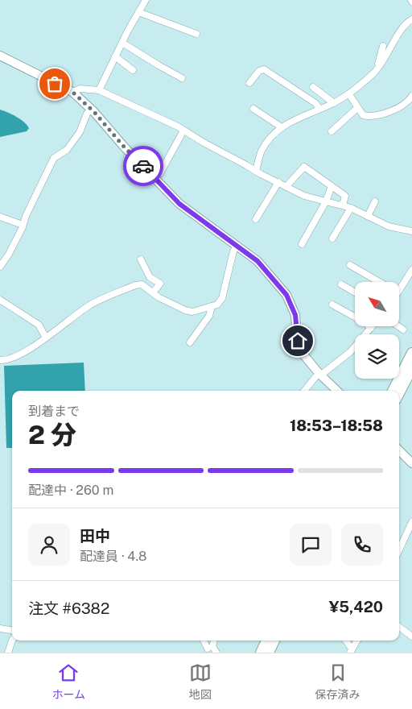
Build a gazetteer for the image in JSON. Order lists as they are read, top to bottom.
{
  "north": "top left",
  "page": {
    "heading": ["2 分", "到着まで", "18:53–18:58"],
    "panel": [
      "田中",
      "配達員 · 4.8",
      "注文 #6382",
      "¥5,420"
    ],
    "bar": "配達中 · 260 m",
    "tabs": ["ホーム", "地図", "保存済み"]
  }
}
